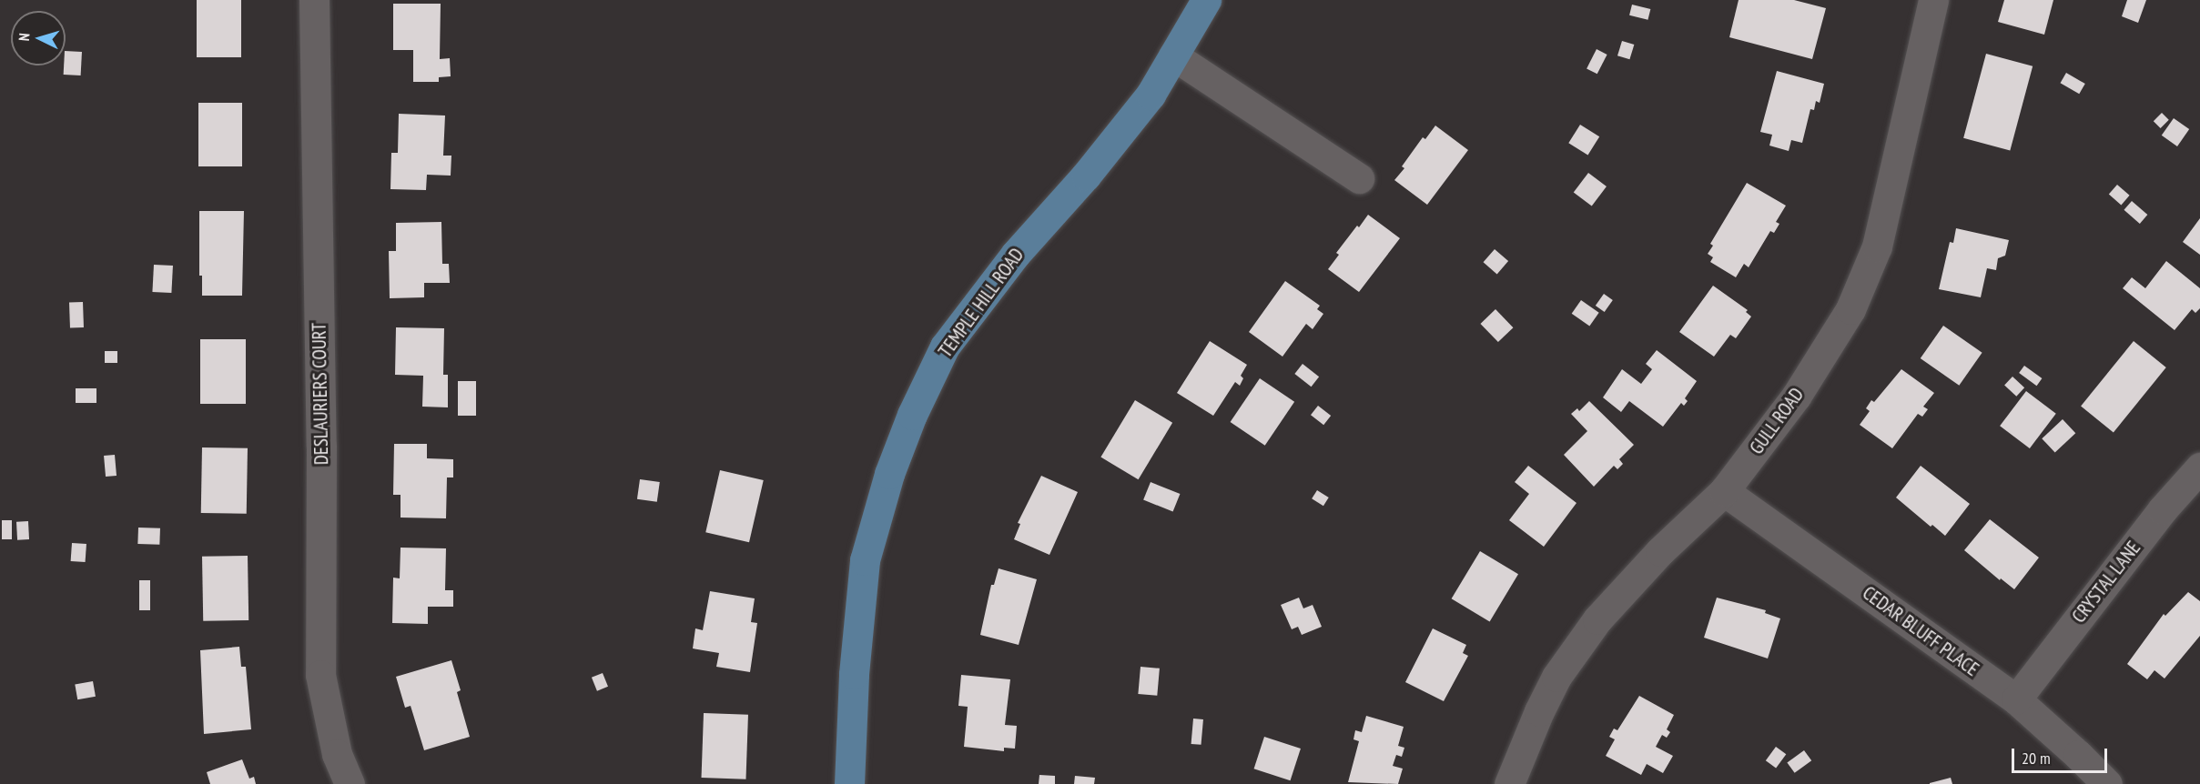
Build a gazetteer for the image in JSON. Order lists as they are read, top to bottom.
{
  "streets": {
    "main road": ["TEMPLE HILL ROAD"],
    "street": [
      "DESLAURIERS COURT",
      "GULL ROAD",
      "CRYSTAL LANE",
      "CEDAR BLUFF PLACE"
    ]
  },
  "crossings": [
    ["GULL ROAD", "CEDAR BLUFF PLACE"],
    ["CRYSTAL LANE", "CEDAR BLUFF PLACE"]
  ],
  "scale_bar": "20 m",
  "north": "left"
}
